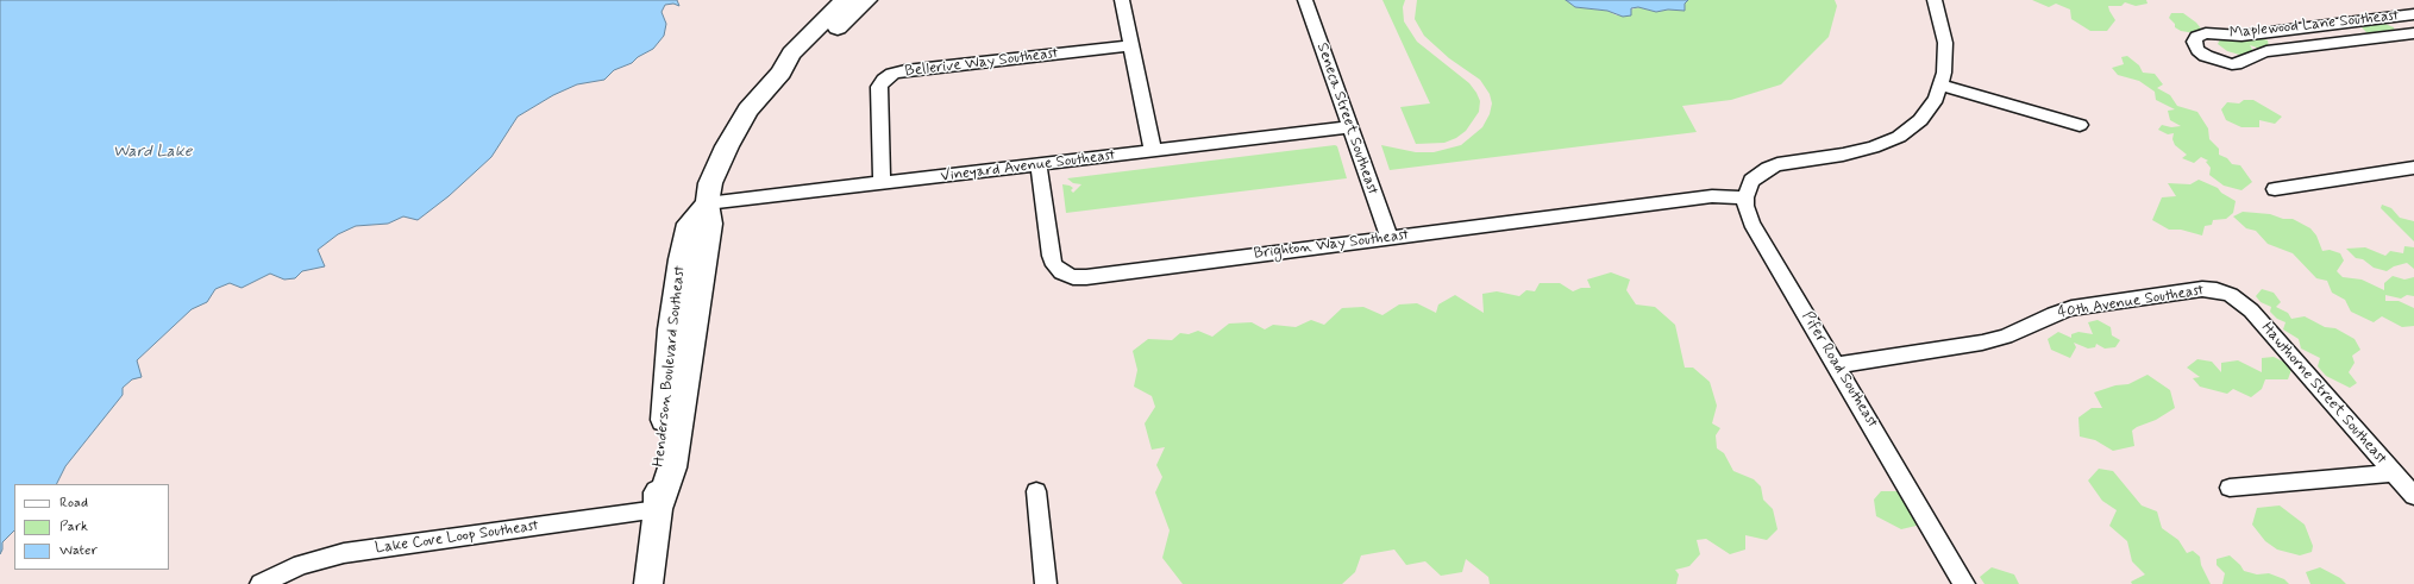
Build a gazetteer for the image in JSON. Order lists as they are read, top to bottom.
{
  "streets": {
    "main road": ["Henderson Boulevard Southeast"],
    "street": [
      "Maplewood Lane Southeast",
      "Bellerive Way Southeast",
      "Seneca Street Southeast",
      "Vineyard Avenue Southeast",
      "Brighton Way Southeast",
      "40th Avenue Southeast",
      "Pifer Road Southeast",
      "Hawthorne Street Southeast",
      "Lake Cove Loop Southeast"
    ]
  },
  "crossings": [
    ["Bellerive Way Southeast", "Vineyard Avenue Southeast"],
    ["Seneca Street Southeast", "Vineyard Avenue Southeast"],
    ["Seneca Street Southeast", "Brighton Way Southeast"],
    ["Vineyard Avenue Southeast", "Brighton Way Southeast"],
    ["Vineyard Avenue Southeast", "Henderson Boulevard Southeast"],
    ["Brighton Way Southeast", "Pifer Road Southeast"],
    ["40th Avenue Southeast", "Pifer Road Southeast"],
    ["40th Avenue Southeast", "Hawthorne Street Southeast"],
    ["Henderson Boulevard Southeast", "Lake Cove Loop Southeast"]
  ],
  "water": ["Ward Lake"],
  "legend": ["Road", "Park", "Water"]
}
